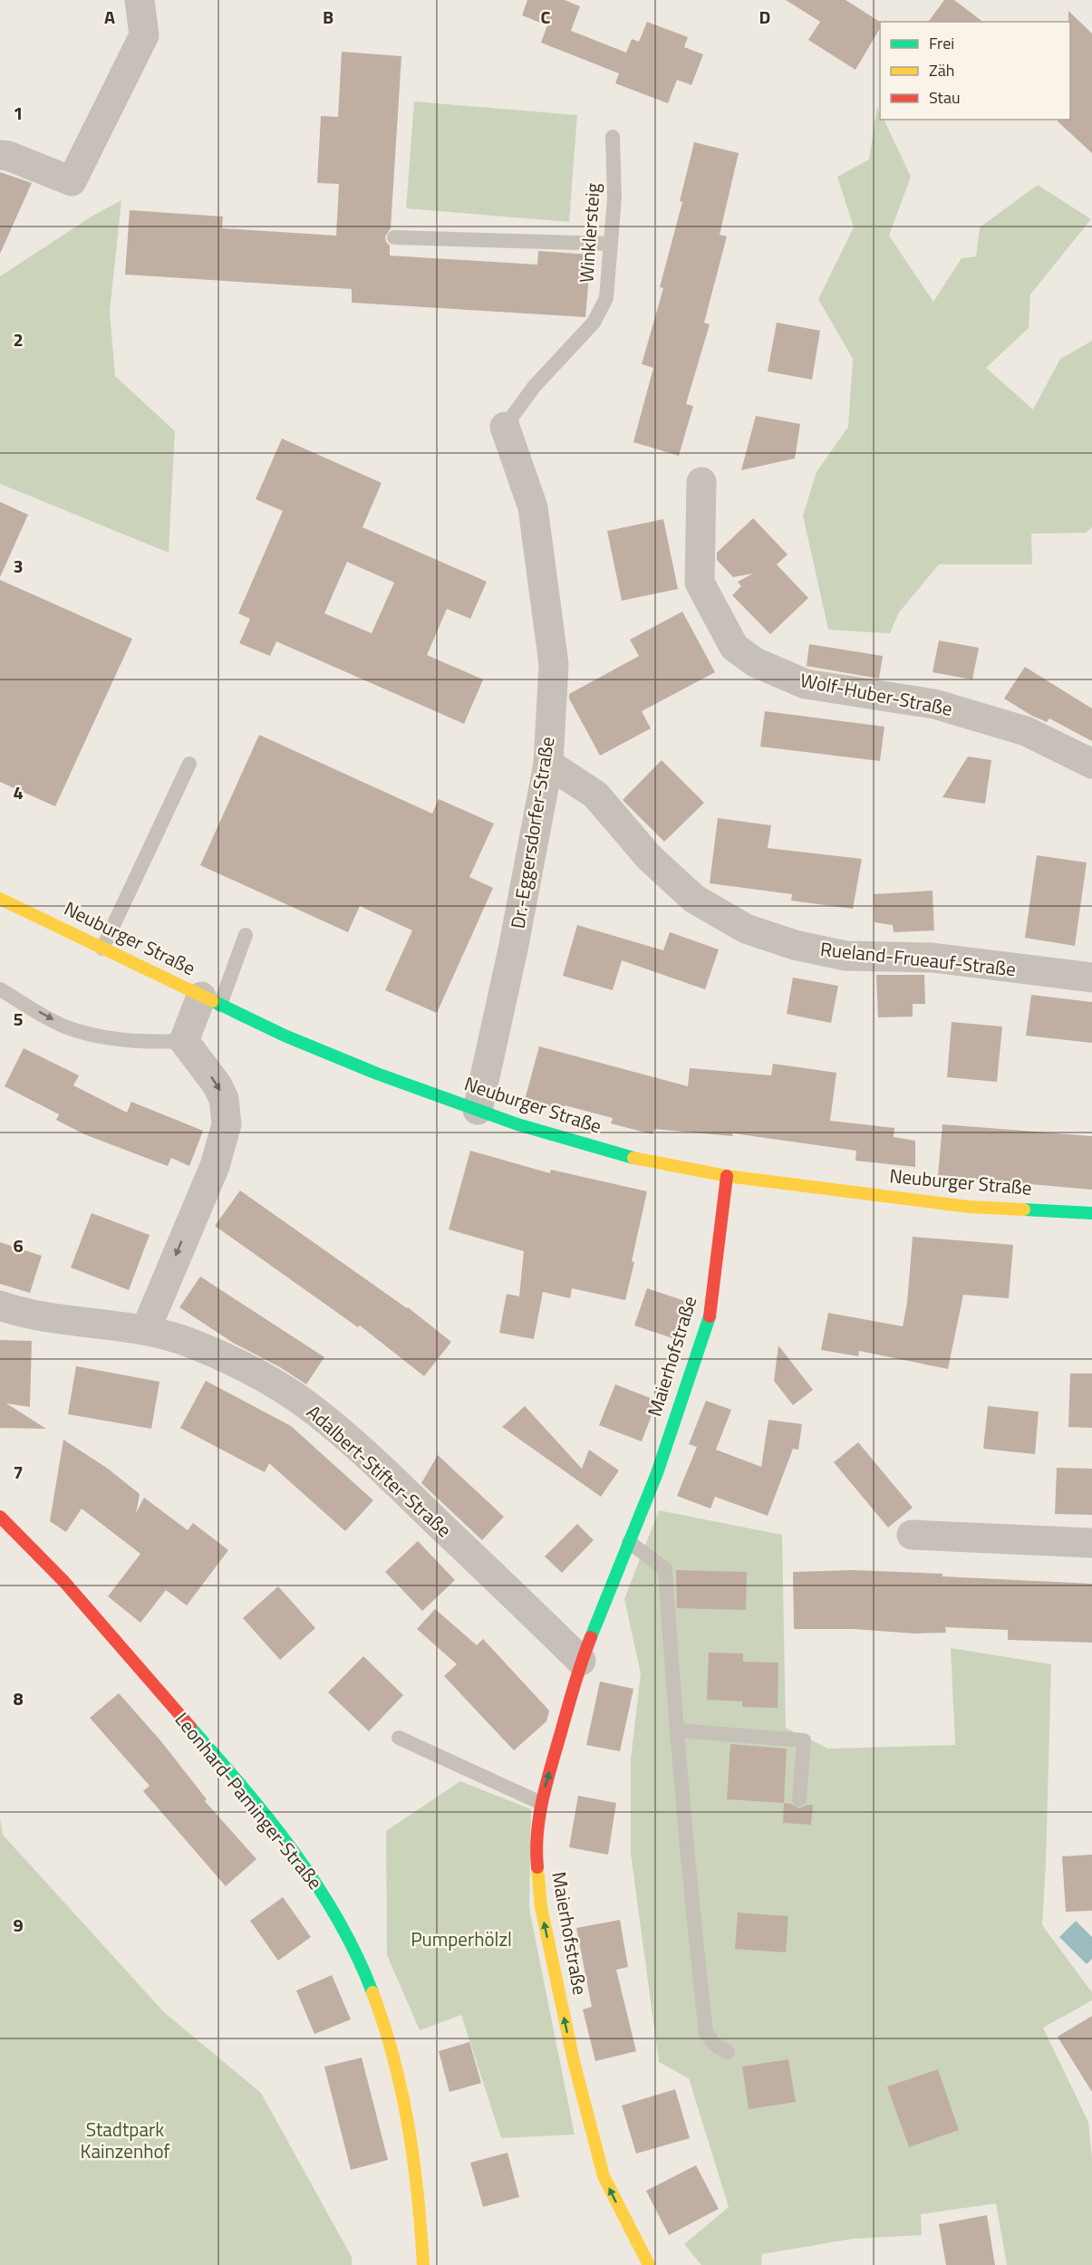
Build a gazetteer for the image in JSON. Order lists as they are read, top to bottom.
{
  "streets": {
    "street": [
      "Wolf-Huber-Straße",
      "Dr.-Eggersdorfer-Straße",
      "Neuburger Straße",
      "Rueland-Frueauf-Straße",
      "Maierhofstraße",
      "Adalbert-Stifter-Straße",
      "Leonhard-Paminger-Straße"
    ],
    "lane": ["Winklersteig"]
  },
  "crossings": [
    ["Winklersteig", "Dr.-Eggersdorfer-Straße"],
    ["Dr.-Eggersdorfer-Straße", "Neuburger Straße"],
    ["Dr.-Eggersdorfer-Straße", "Rueland-Frueauf-Straße"],
    ["Neuburger Straße", "Maierhofstraße"],
    ["Maierhofstraße", "Adalbert-Stifter-Straße"]
  ],
  "one_way": ["Maierhofstraße"],
  "parks": ["Pumperhölzl", "Stadtpark Kainzenhof"],
  "legend": ["Frei", "Zäh", "Stau"],
  "grid": {
    "columns": [
      "A",
      "B",
      "C",
      "D"
    ],
    "rows": [
      "1",
      "2",
      "3",
      "4",
      "5",
      "6",
      "7",
      "8",
      "9"
    ]
  }
}
